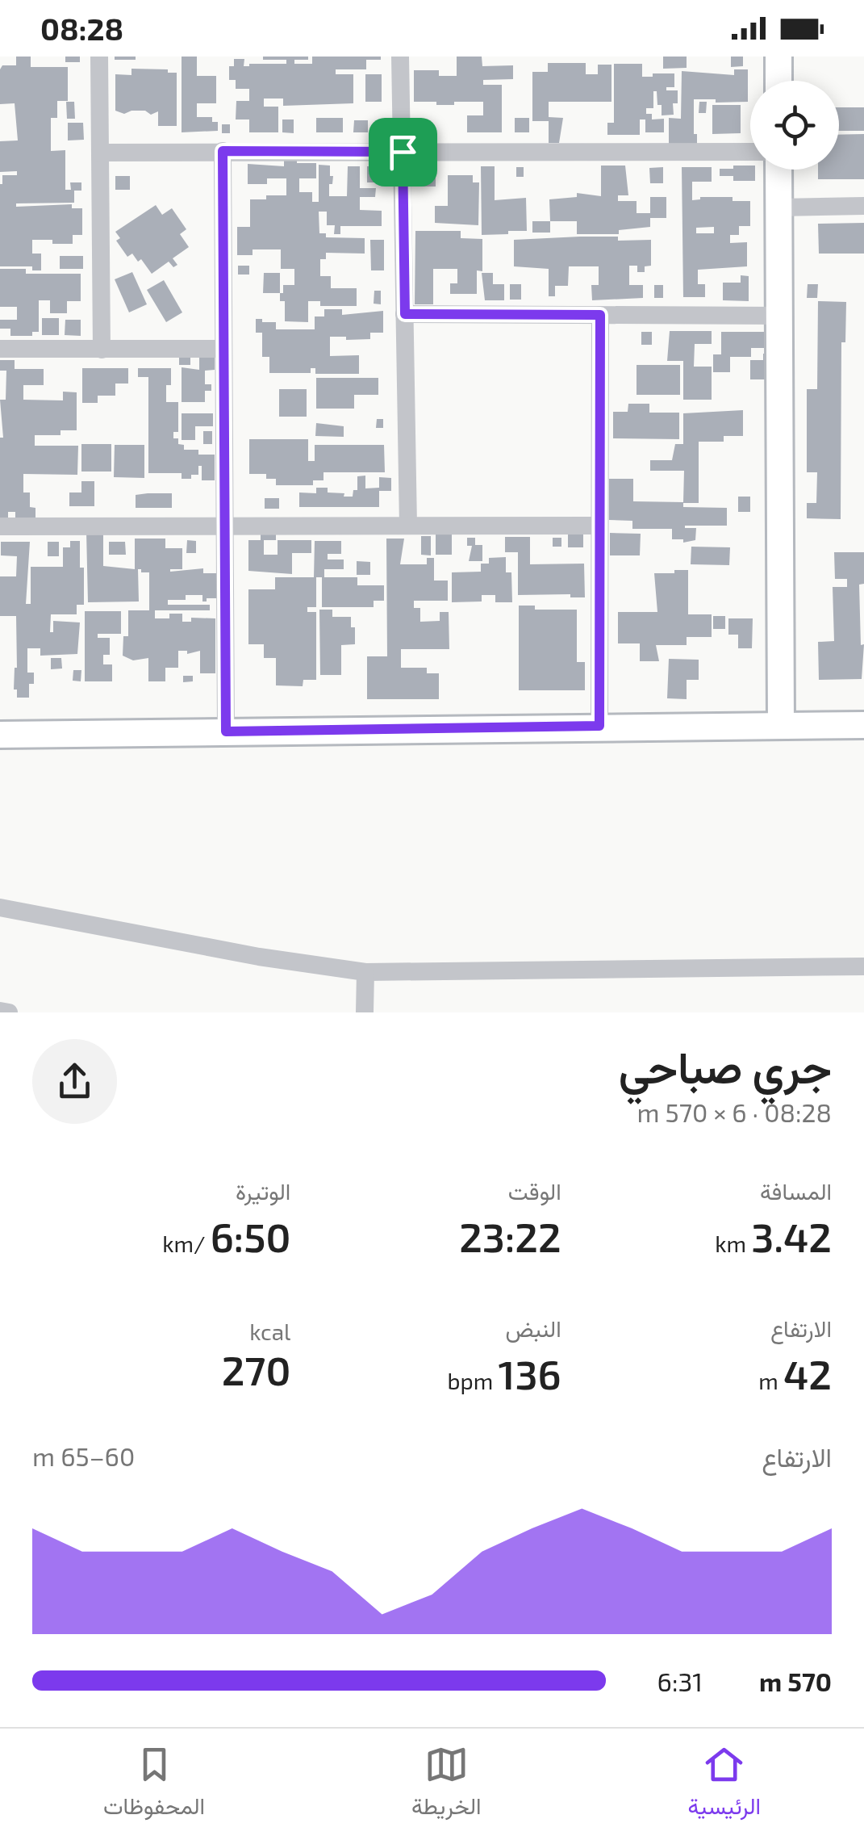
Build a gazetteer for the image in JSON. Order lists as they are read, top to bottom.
{
  "page": {
    "status": "08:28",
    "heading": ["جري صباحي", "08:28 · 6 × 570 m"],
    "stats": [
      ["المسافة", "3.42 km"],
      ["الوقت", "23:22"],
      ["الوتيرة", "6:50 /km"],
      ["الارتفاع", "42 m"],
      ["النبض", "136 bpm"],
      ["kcal", "270"]
    ],
    "chart": ["الارتفاع", "60–65 m"],
    "list": [
      {
        "name": "570 m",
        "note": "6:31"
      }
    ],
    "tabs": ["الرئيسية", "الخريطة", "المحفوظات"]
  }
}
